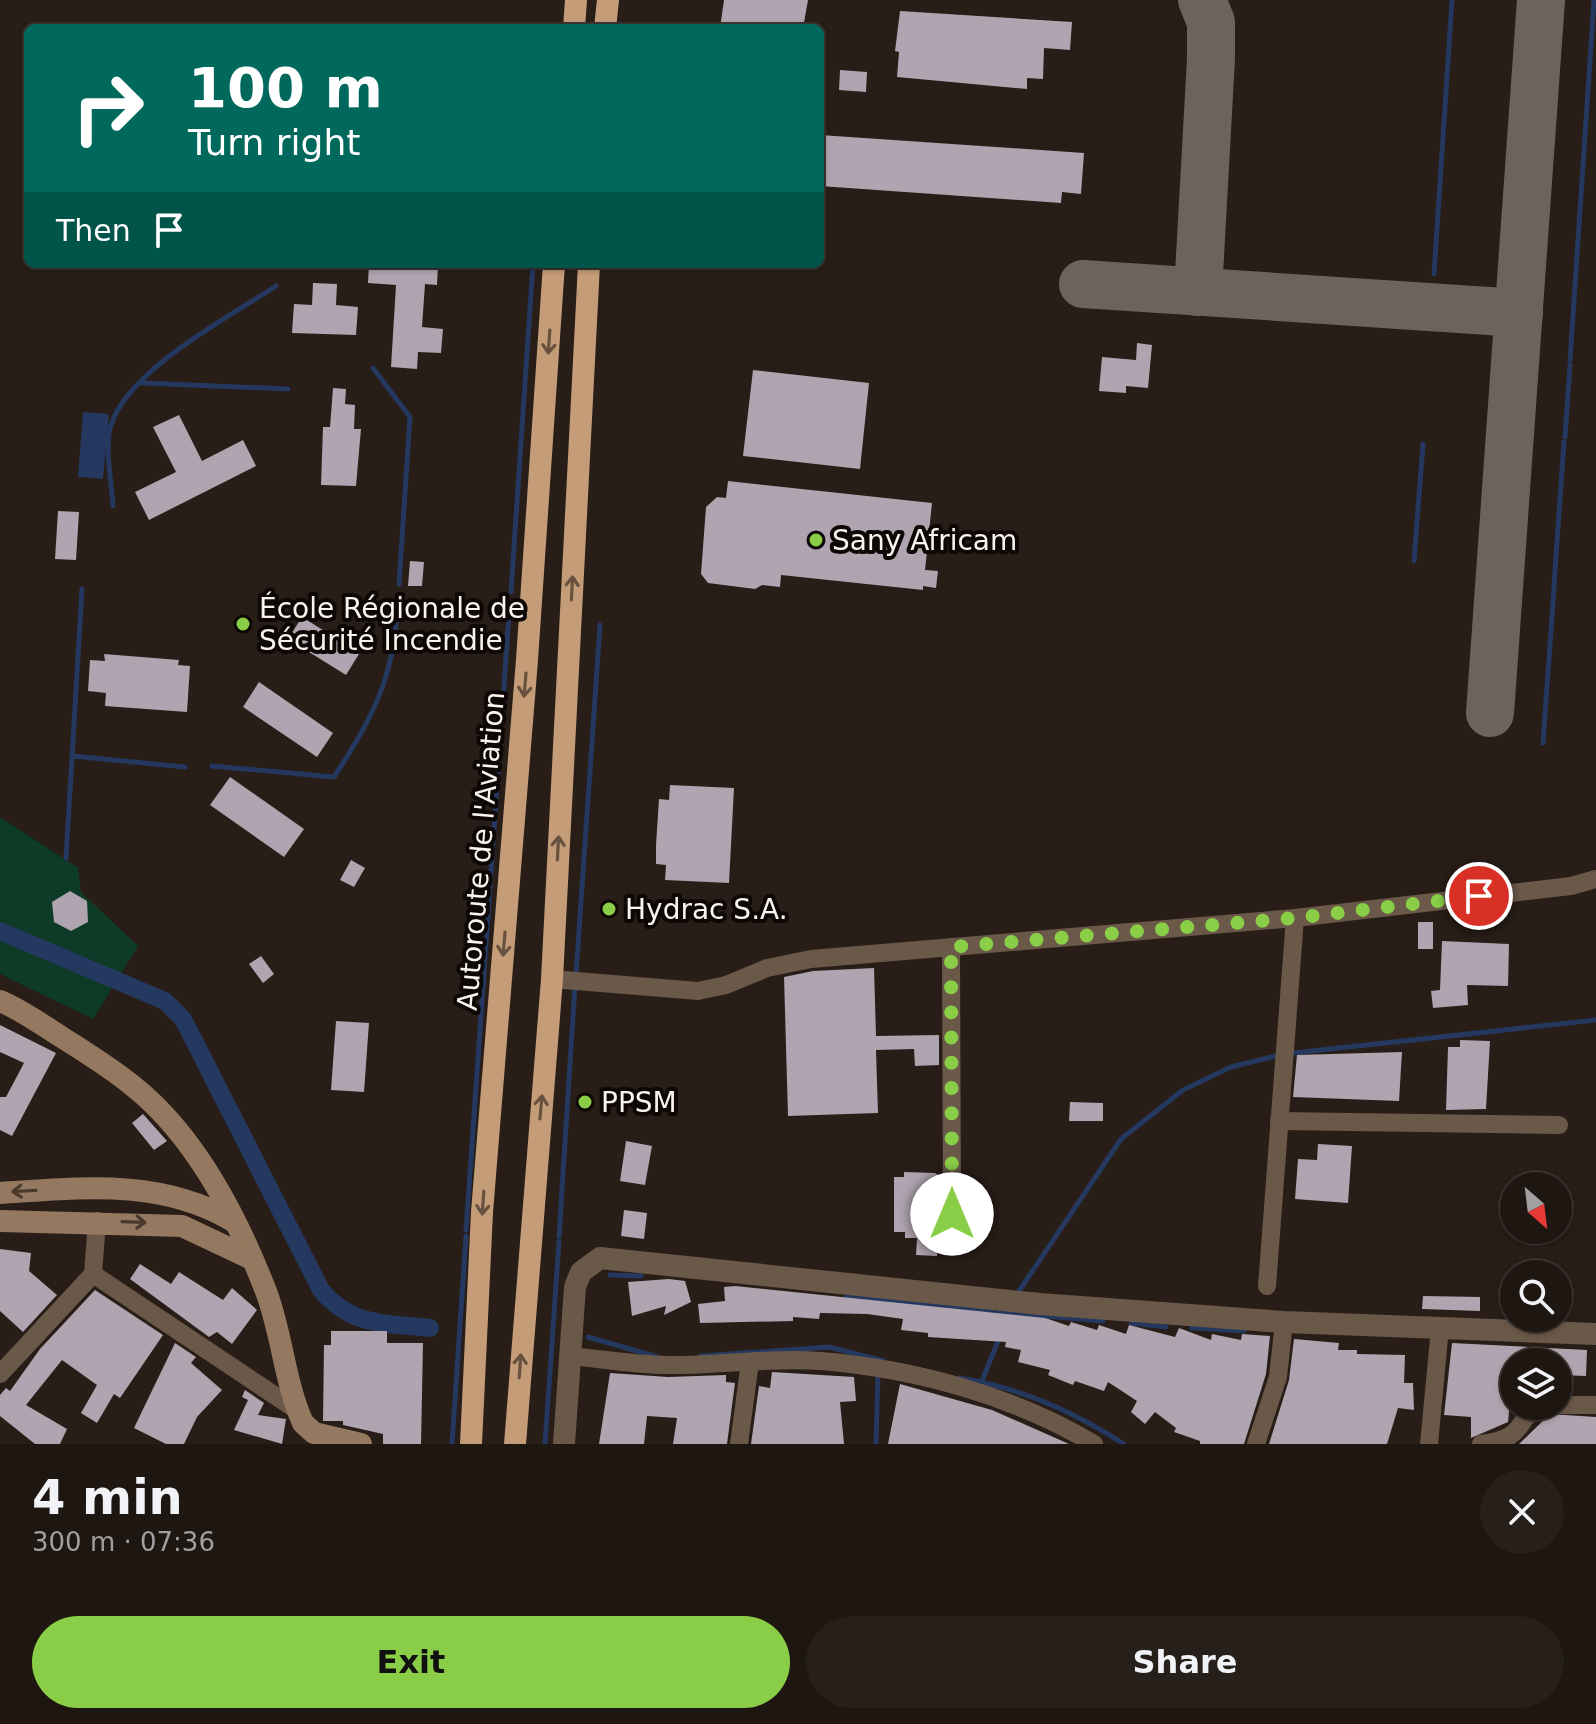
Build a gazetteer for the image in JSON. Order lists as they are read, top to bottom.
{
  "streets": {
    "highway": ["Autoroute de l'Aviation"]
  },
  "places": [
    "Sany Africam",
    "École Régionale de Sécurité Incendie",
    "Hydrac S.A.",
    "PPSM"
  ],
  "north": "bottom right",
  "page": {
    "turn": ["100 m", "Turn right"],
    "then": "Then",
    "heading": ["4 min", "300 m · 07:36"],
    "buttons": ["Exit", "Share"]
  }
}
